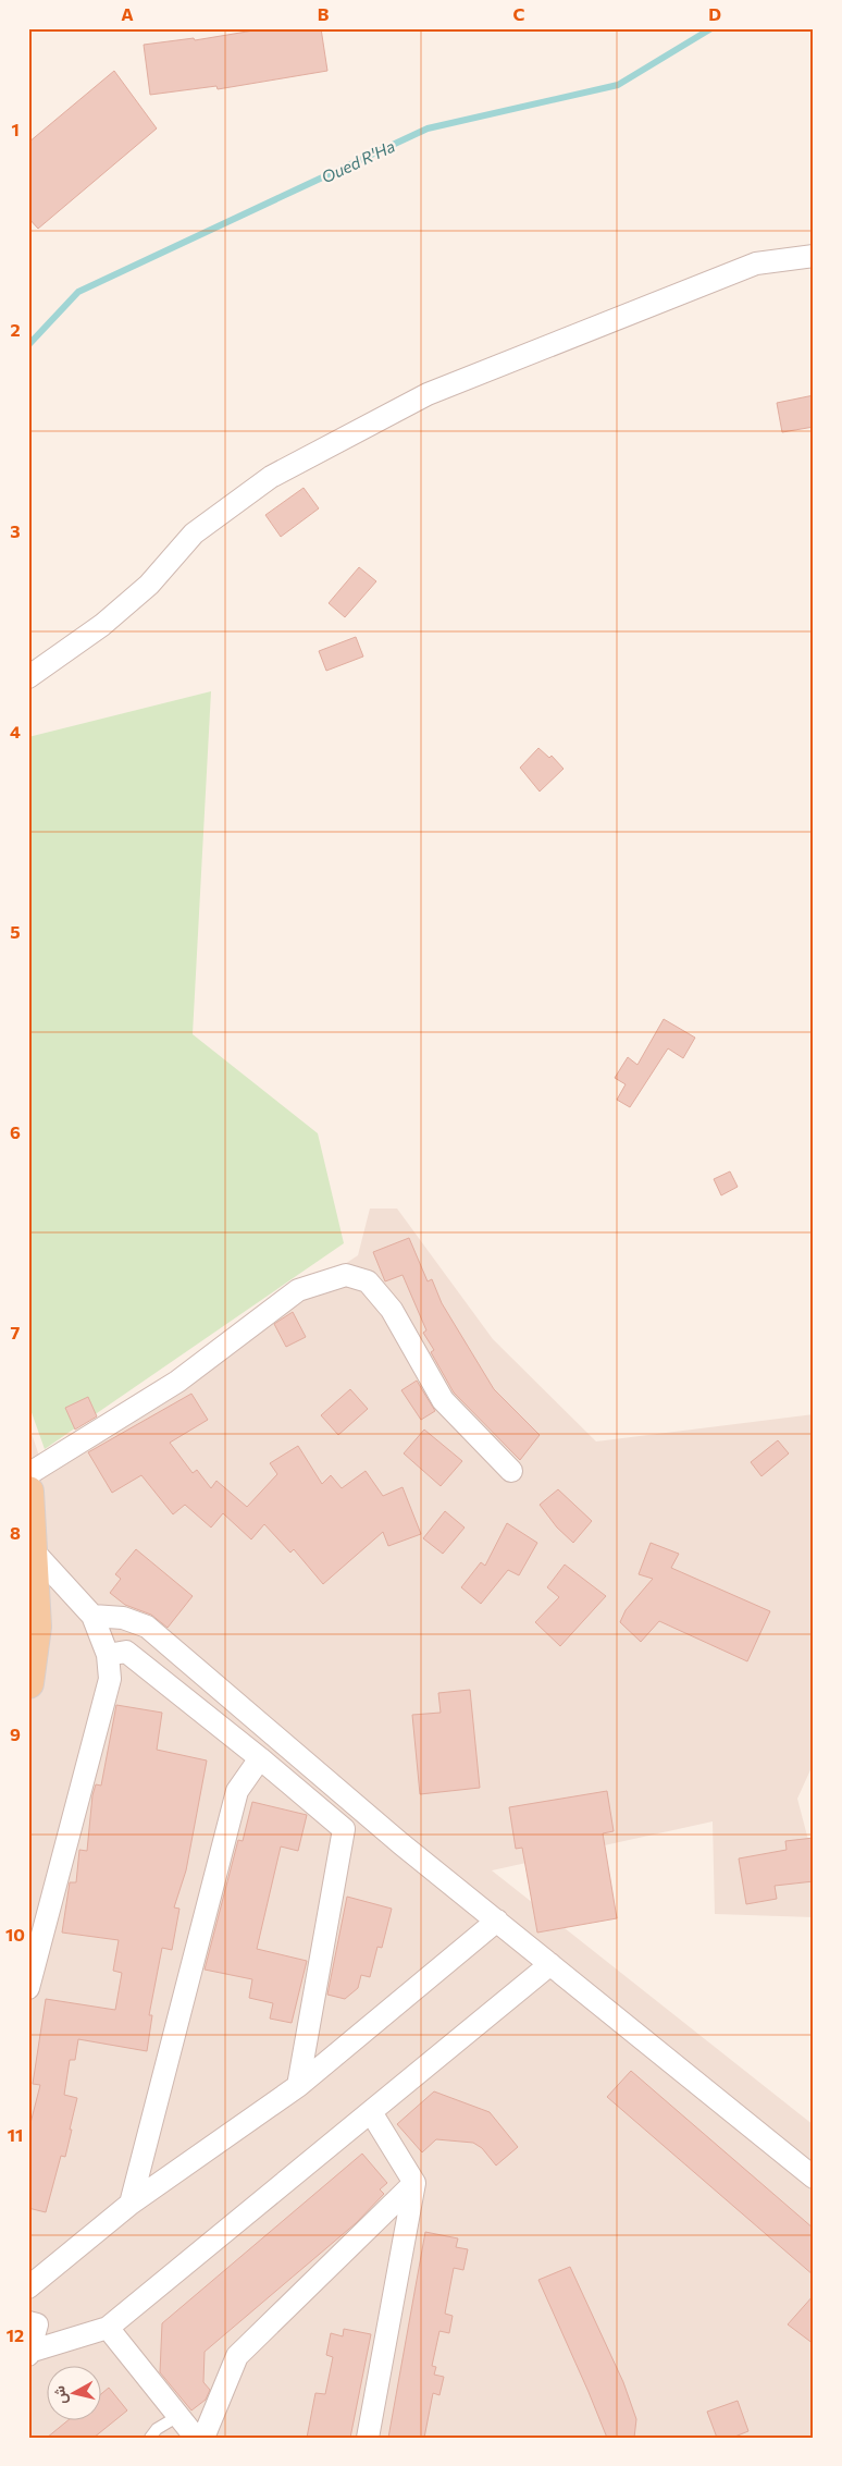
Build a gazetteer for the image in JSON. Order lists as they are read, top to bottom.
{
  "water": ["Oued R'Ha"],
  "north": "left",
  "grid": {
    "columns": [
      "A",
      "B",
      "C",
      "D"
    ],
    "rows": [
      "1",
      "2",
      "3",
      "4",
      "5",
      "6",
      "7",
      "8",
      "9",
      "10",
      "11",
      "12"
    ]
  }
}
